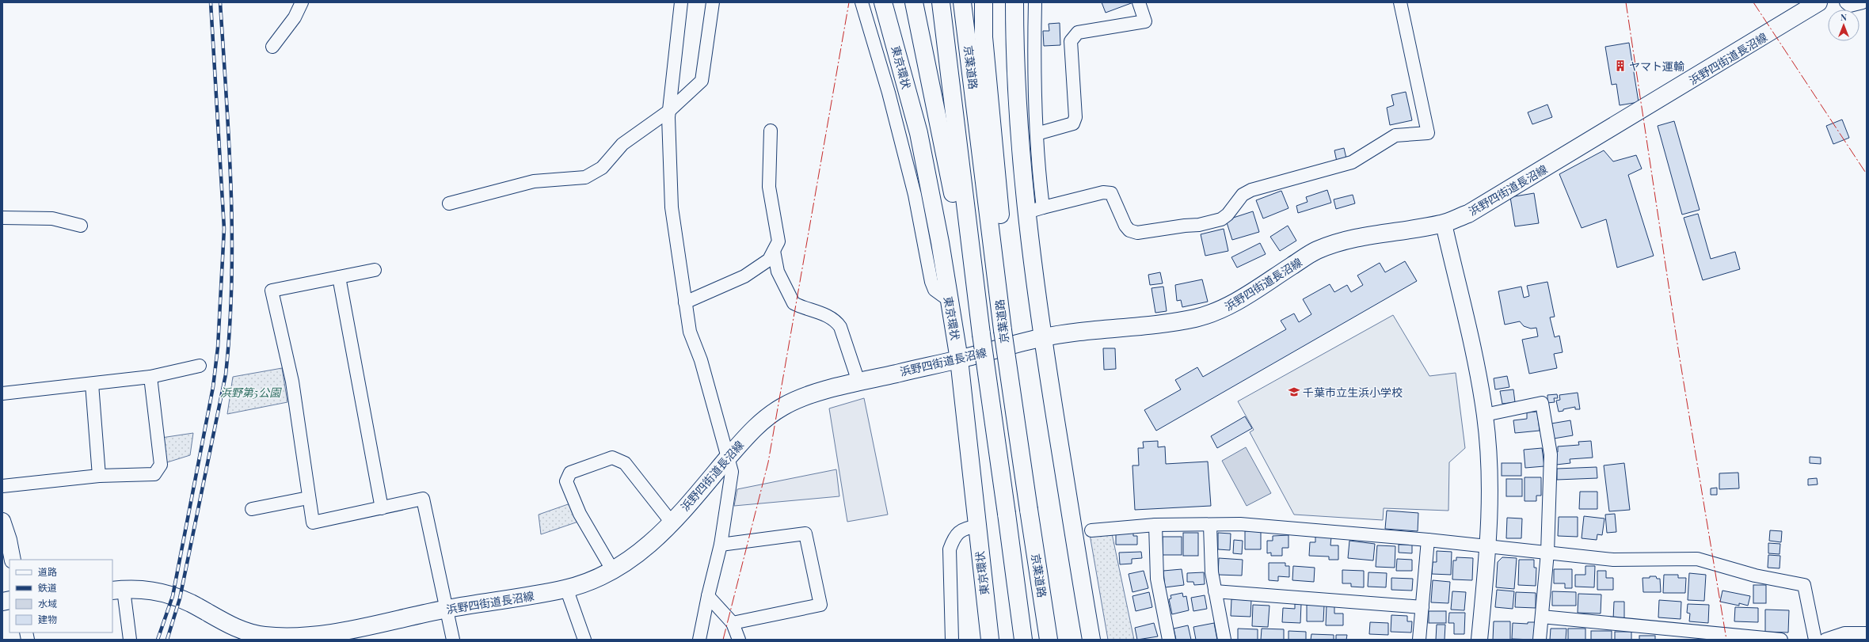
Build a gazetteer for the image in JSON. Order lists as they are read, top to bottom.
{
  "streets": {
    "main road": ["浜野四街道長沼線", "東京環状", "京葉道路"]
  },
  "crossings": [
    ["浜野四街道長沼線", "東京環状"]
  ],
  "parks": ["浜野第5公園"],
  "places": {
    "building": ["ヤマト運輸"],
    "school or university": ["千葉市立生浜小学校"]
  },
  "legend": [
    "道路",
    "鉄道",
    "水域",
    "建物"
  ],
  "north": "top"
}
